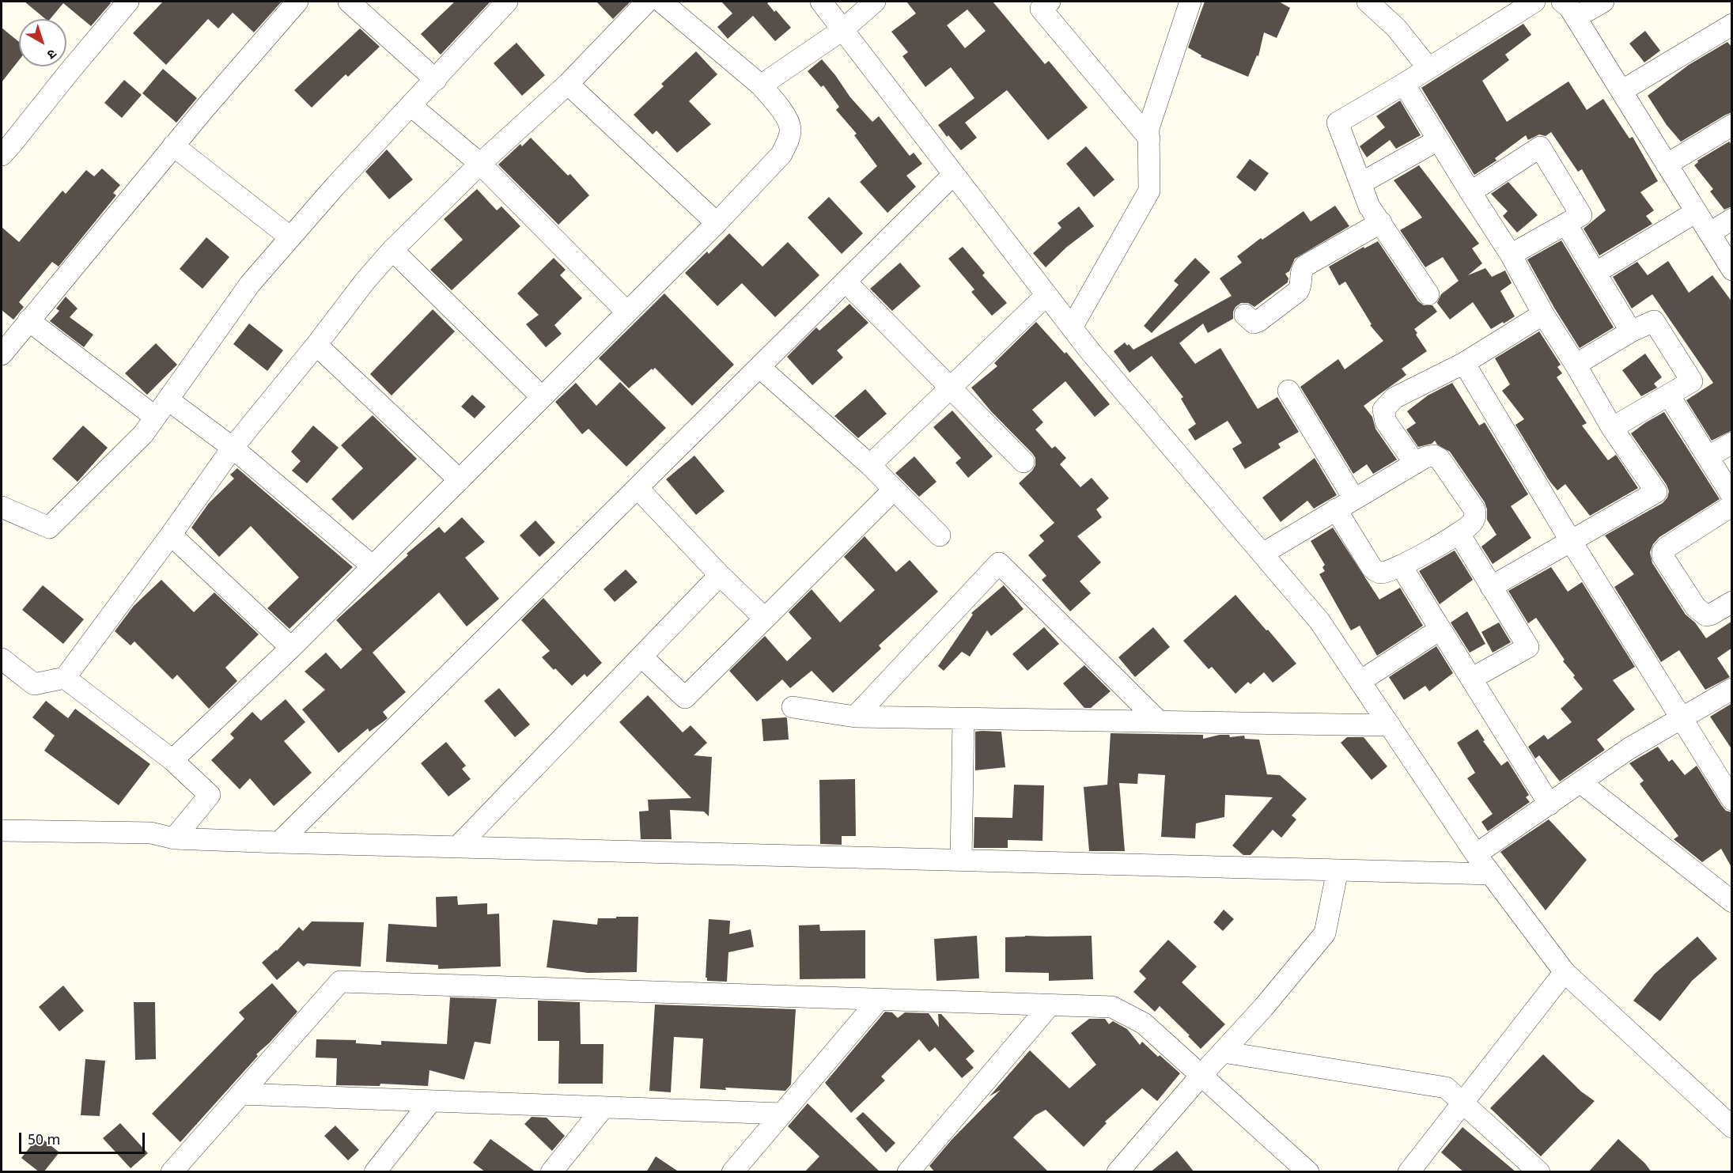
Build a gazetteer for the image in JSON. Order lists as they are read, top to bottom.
{
  "scale_bar": "50 m",
  "north": "bottom right"
}
